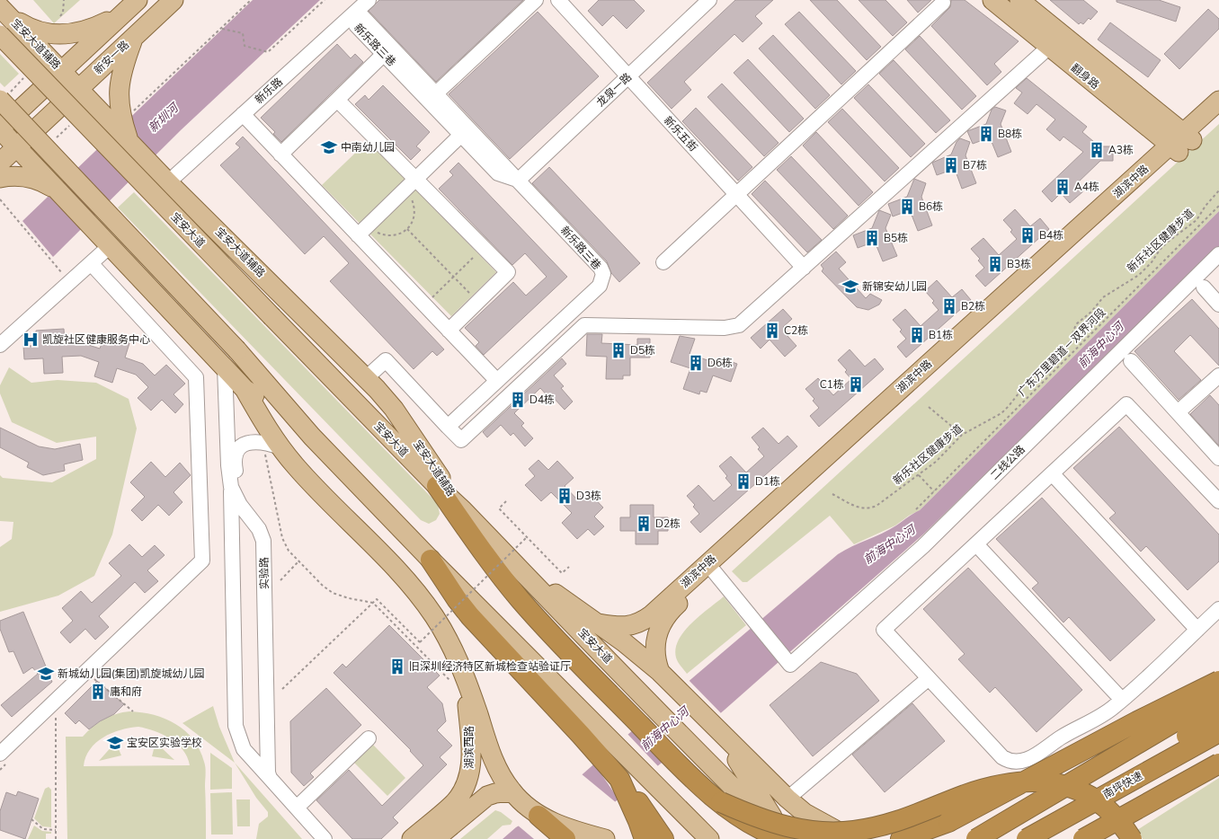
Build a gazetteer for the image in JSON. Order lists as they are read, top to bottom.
{
  "streets": {
    "highway": ["南坪快速"],
    "main road": [
      "宝安大道辅路",
      "新安一路",
      "翻身路",
      "湖滨中路",
      "宝安大道",
      "湖滨西路"
    ],
    "street": [
      "新乐路三巷",
      "龙泉一路",
      "新乐路",
      "新乐五街",
      "二线公路",
      "实验路"
    ],
    "path": ["新乐社区健康步道", "广东万里碧道－双界河段"]
  },
  "crossings": [
    ["宝安大道辅路", "新安一路"],
    ["宝安大道辅路", "新乐路"],
    ["宝安大道辅路", "宝安大道"],
    ["新乐路三巷", "龙泉一路"],
    ["新乐路三巷", "新乐路"],
    ["翻身路", "湖滨中路"],
    ["龙泉一路", "新乐五街"],
    ["湖滨中路", "二线公路"]
  ],
  "water": ["新圳河", "前海中心河"],
  "places": {
    "building": [
      "B8栋",
      "A3栋",
      "B7栋",
      "A4栋",
      "B6栋",
      "B4栋",
      "B5栋",
      "B3栋",
      "B2栋",
      "C2栋",
      "B1栋",
      "D5栋",
      "D6栋",
      "C1栋",
      "D4栋",
      "D1栋",
      "D3栋",
      "D2栋",
      "旧深圳经济特区新城检查站验证厅",
      "庸和府"
    ],
    "school or university": [
      "中南幼儿园",
      "新锦安幼儿园",
      "新城幼儿园(集团)凯旋城幼儿园",
      "宝安区实验学校"
    ],
    "hospital": ["凯旋社区健康服务中心"]
  }
}
